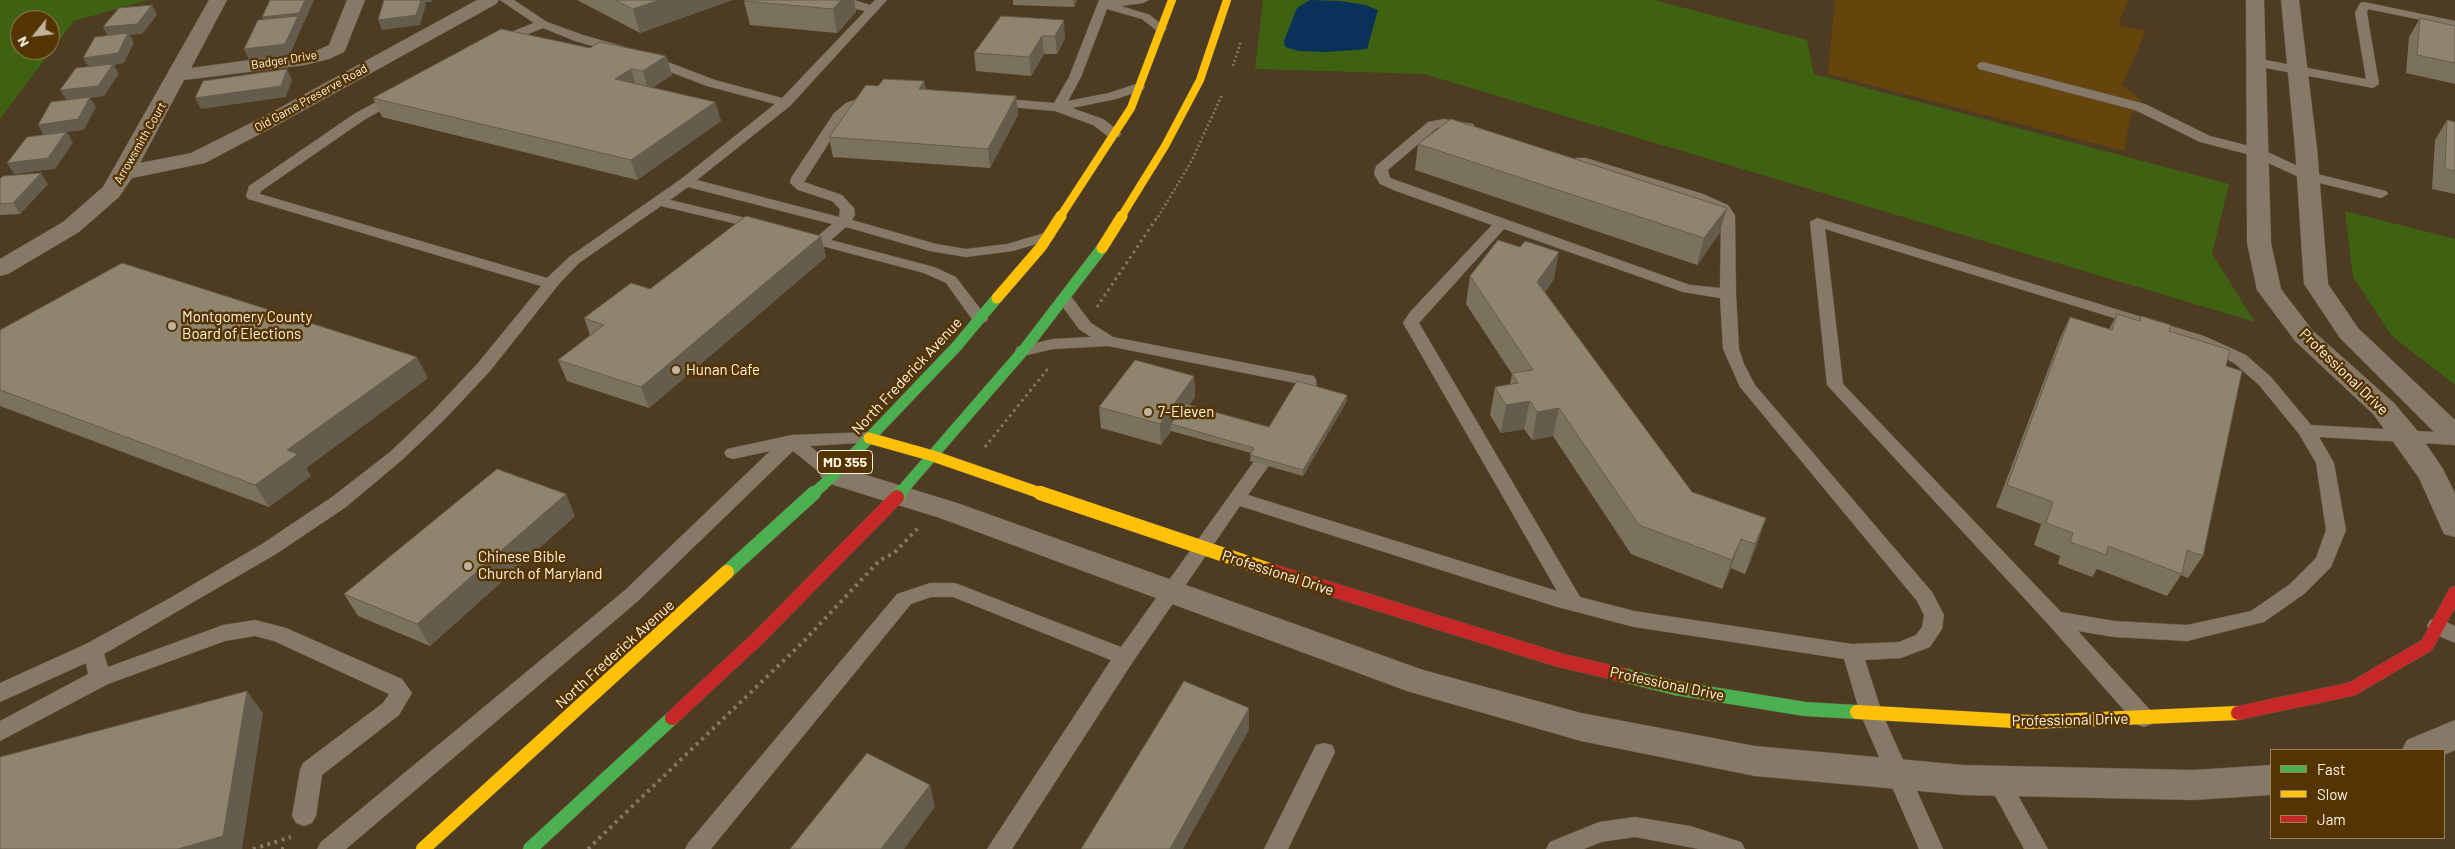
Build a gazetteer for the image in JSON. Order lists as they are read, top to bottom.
{
  "streets": {
    "main road": ["Professional Drive", "North Frederick Avenue", "MD 355"],
    "street": ["Badger Drive", "Old Game Preserve Road", "Arrowsmith Court"]
  },
  "crossings": [
    ["Badger Drive", "Arrowsmith Court"],
    ["Old Game Preserve Road", "Arrowsmith Court"],
    ["Professional Drive", "North Frederick Avenue"]
  ],
  "places": [
    "Montgomery County Board of Elections",
    "Hunan Cafe",
    "7-Eleven",
    "Chinese Bible Church of Maryland"
  ],
  "legend": ["Fast", "Slow", "Jam"],
  "north": "bottom left"
}
